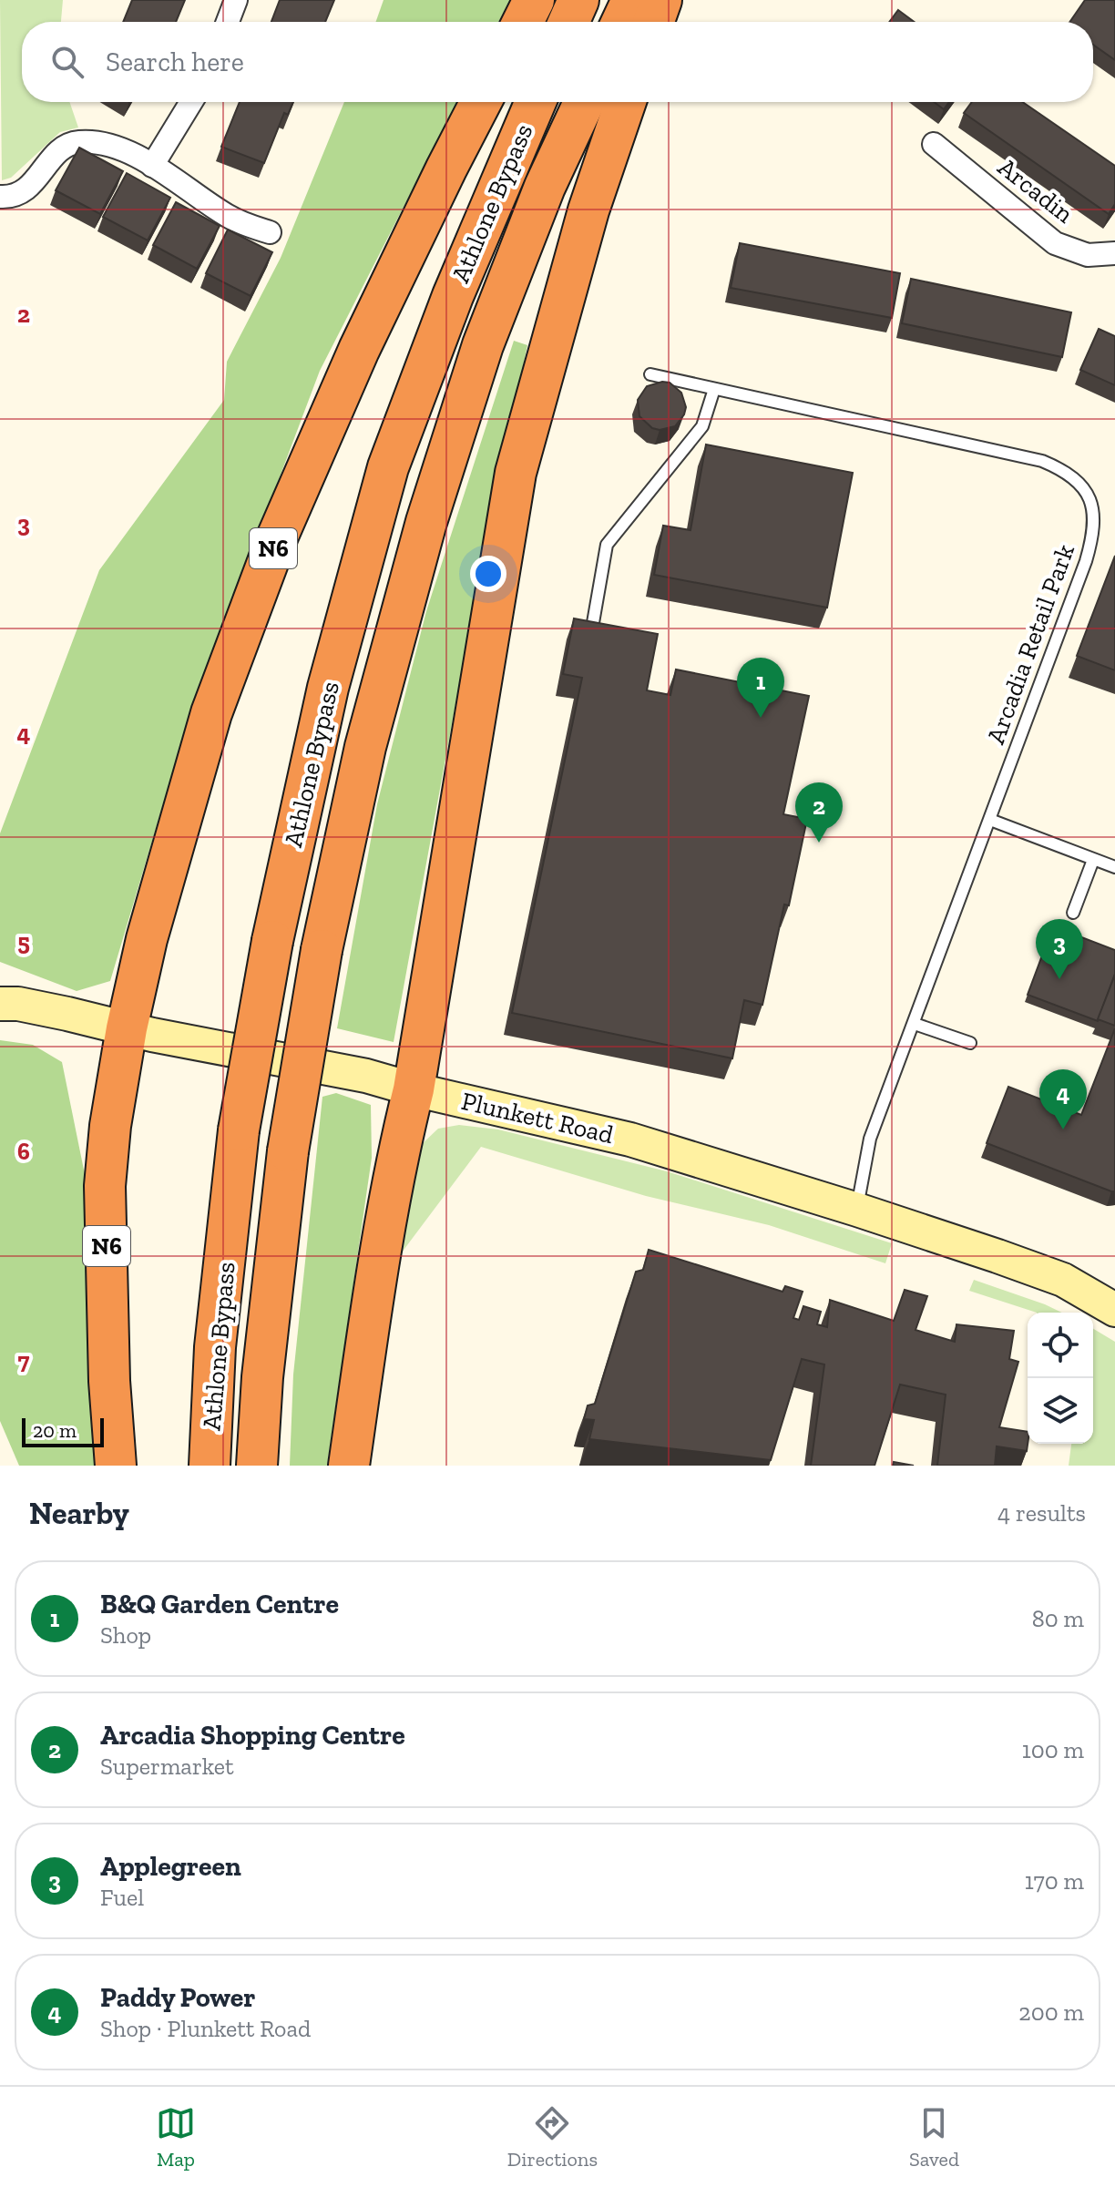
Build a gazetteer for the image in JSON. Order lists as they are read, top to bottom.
{
  "streets": {
    "highway": ["Athlone Bypass", "N6"],
    "street": ["Arcadin", "Plunkett Road"],
    "lane": ["Arcadia Retail Park"]
  },
  "crossings": [
    ["N6", "Plunkett Road"],
    ["Arcadia Retail Park", "Plunkett Road"]
  ],
  "scale_bar": "20 m",
  "page": {
    "search": "Search here",
    "pins": [
      "1",
      "2",
      "3",
      "4"
    ],
    "scale": "20 m",
    "heading": ["Nearby", "4 results"],
    "list": [
      {
        "mark": "1",
        "name": "B&Q Garden Centre",
        "note": "Shop",
        "value": "80 m"
      },
      {
        "mark": "2",
        "name": "Arcadia Shopping Centre",
        "note": "Supermarket",
        "value": "100 m"
      },
      {
        "mark": "3",
        "name": "Applegreen",
        "note": "Fuel",
        "value": "170 m"
      },
      {
        "mark": "4",
        "name": "Paddy Power",
        "note": "Shop · Plunkett Road",
        "value": "200 m"
      }
    ],
    "nav": ["Map", "Directions", "Saved"]
  },
  "grid": {
    "rows": [
      "2",
      "3",
      "4",
      "5",
      "6",
      "7"
    ]
  }
}
